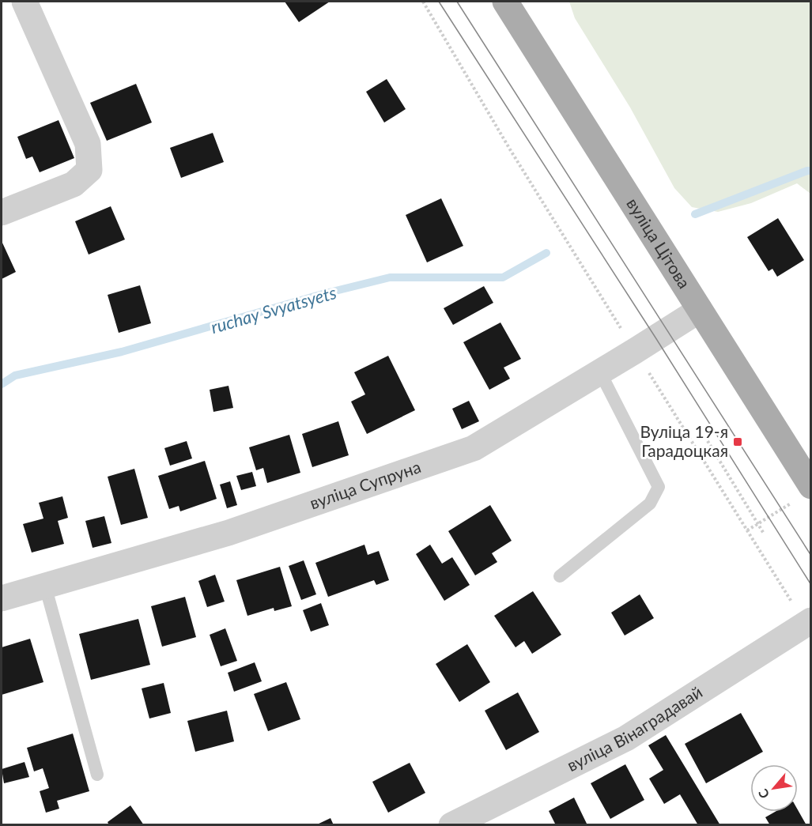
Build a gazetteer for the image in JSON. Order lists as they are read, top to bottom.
{
  "streets": {
    "main road": ["вуліца Цітова"],
    "street": ["вуліца Супруна", "вуліца Вінаградавай"]
  },
  "crossings": [
    ["вуліца Цітова", "вуліца Супруна"]
  ],
  "water": ["ruchay Svyatsyets"],
  "places": {
    "transit": ["Вуліца 19-я Гарадоцкая"]
  },
  "north": "bottom left"
}
